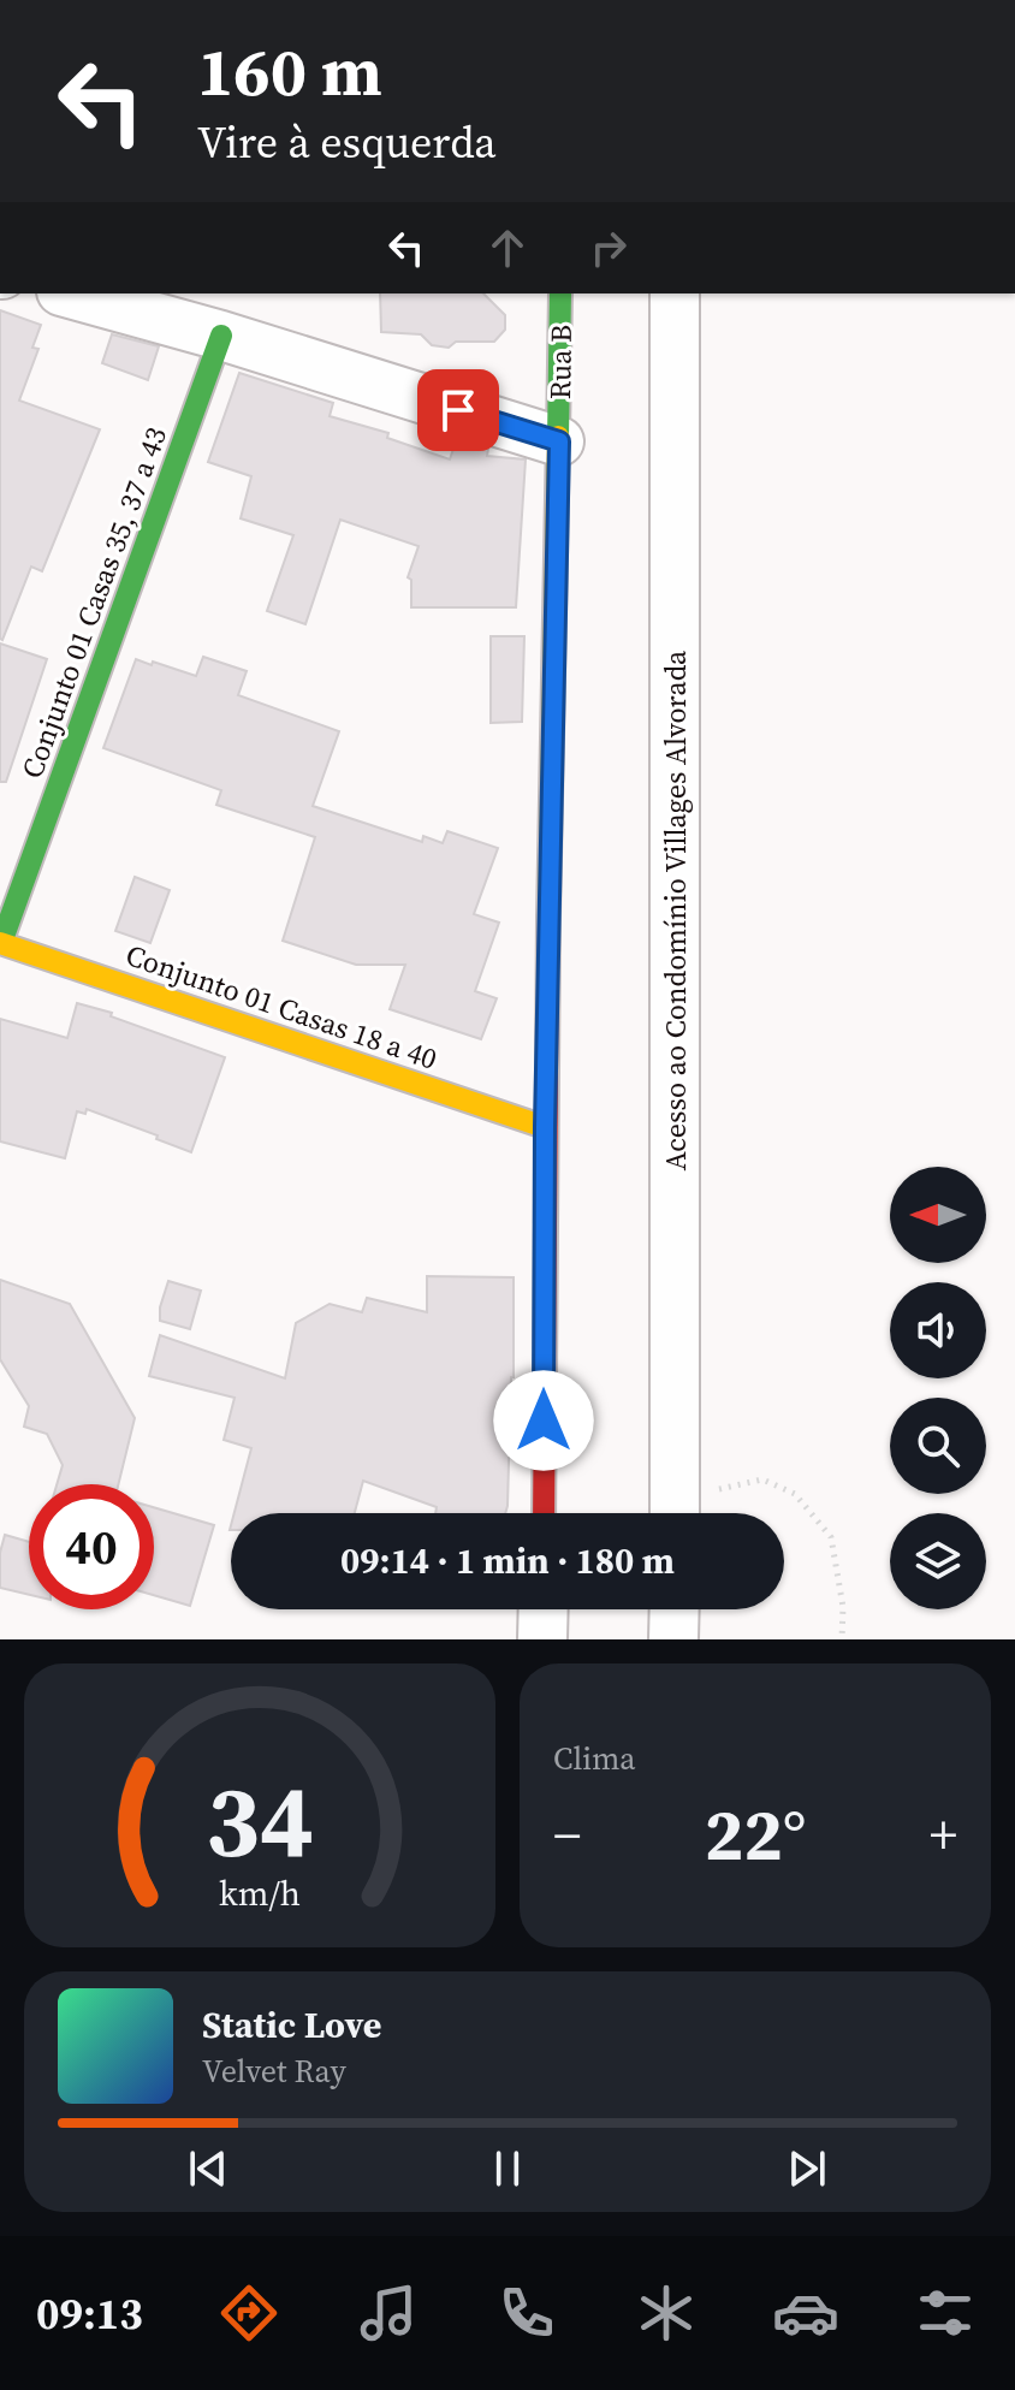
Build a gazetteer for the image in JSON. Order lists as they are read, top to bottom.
{
  "streets": {
    "street": [
      "Rua B",
      "Conjunto 01 Casas 35, 37 a 43",
      "Acesso ao Condomínio Villages Alvorada",
      "Conjunto 01 Casas 18 a 40"
    ]
  },
  "crossings": [
    ["Rua B", "Conjunto 01 Casas 18 a 40"],
    ["Conjunto 01 Casas 35, 37 a 43", "Conjunto 01 Casas 18 a 40"]
  ],
  "north": "left",
  "page": {
    "turn": ["160 m", "Vire à esquerda"],
    "limit": "40",
    "trip": "09:14 · 1 min · 180 m",
    "tile": "Clima",
    "heat": ["−", "22°", "+"],
    "song": ["Static Love", "Velvet Ray"],
    "tabs": "09:13",
    "gauge": ["34", "km/h"]
  }
}
